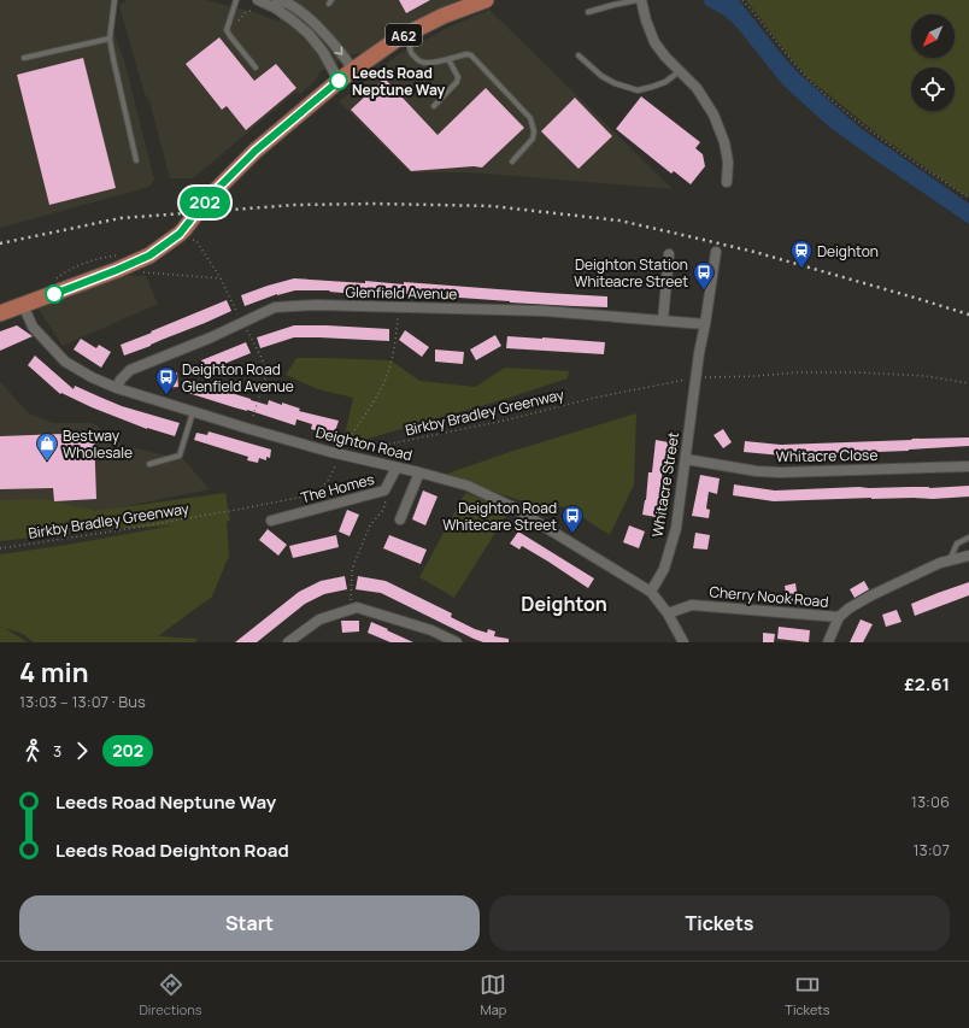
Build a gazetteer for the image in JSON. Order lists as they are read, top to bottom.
{
  "streets": {
    "main road": ["A62"],
    "street": [
      "Glenfield Avenue",
      "Deighton Road",
      "Whitacre Close",
      "Whitacre Street",
      "The Homes",
      "Cherry Nook Road"
    ],
    "path": ["Birkby Bradley Greenway"]
  },
  "crossings": [
    ["A62", "Deighton Road"],
    ["Glenfield Avenue", "Deighton Road"],
    ["Glenfield Avenue", "Whitacre Street"],
    ["Birkby Bradley Greenway", "Deighton Road"],
    ["Birkby Bradley Greenway", "Whitacre Street"],
    ["Deighton Road", "Whitacre Street"],
    ["Deighton Road", "The Homes"],
    ["Deighton Road", "Cherry Nook Road"],
    ["Whitacre Close", "Whitacre Street"]
  ],
  "districts": ["Deighton"],
  "places": {
    "other": ["Leeds Road Neptune Way"],
    "station": ["Deighton"],
    "bus stop": ["Deighton Station Whiteacre Street", "Deighton Road Glenfield Avenue", "Deighton Road Whitecare Street"],
    "shop": ["Bestway Wholesale"]
  },
  "lines": ["bus line 202"],
  "north": "bottom left",
  "page": {
    "on_map": "202",
    "heading": ["4 min", "13:03 – 13:07 · Bus", "£2.61"],
    "legs": ["3", "202"],
    "list": [
      {
        "name": "Leeds Road Neptune Way",
        "value": "13:06"
      },
      {
        "name": "Leeds Road Deighton Road",
        "value": "13:07"
      }
    ],
    "buttons": ["Start", "Tickets"],
    "tabs": ["Directions", "Map", "Tickets"]
  }
}
